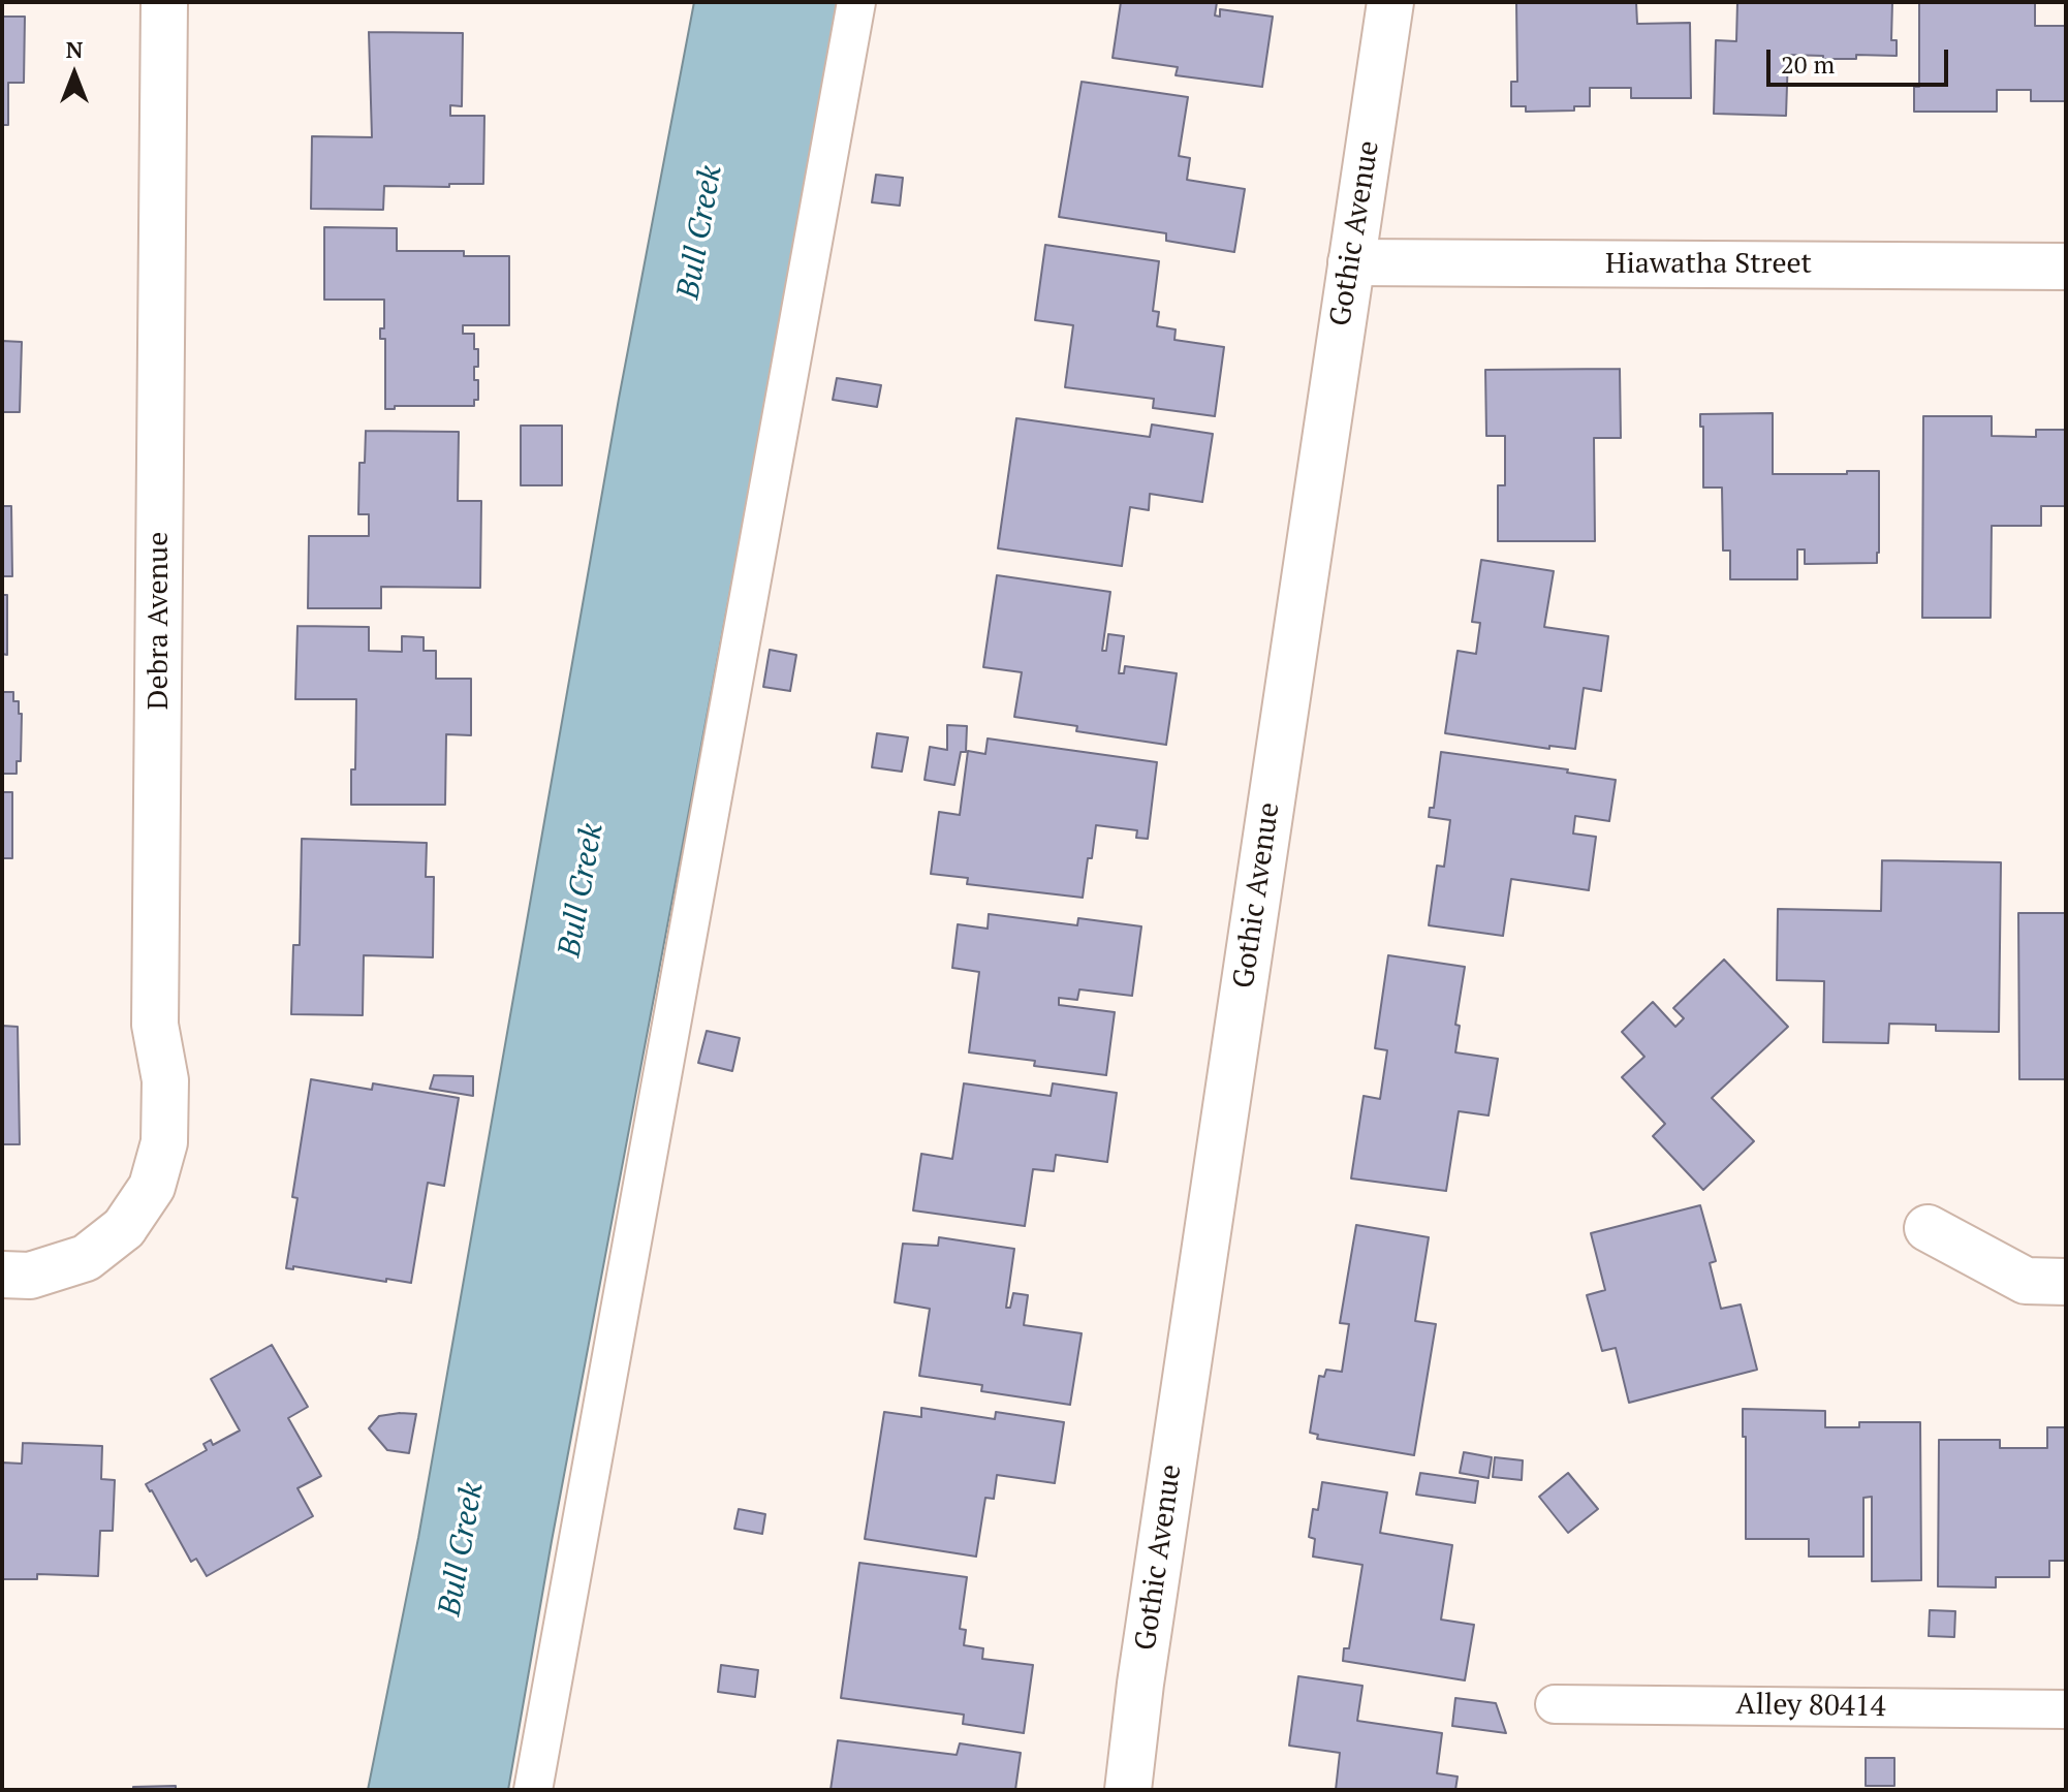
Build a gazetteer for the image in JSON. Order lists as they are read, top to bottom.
{
  "streets": {
    "street": ["Gothic Avenue", "Hiawatha Street", "Debra Avenue"],
    "lane": ["Alley 80414"]
  },
  "crossings": [
    ["Gothic Avenue", "Hiawatha Street"]
  ],
  "water": ["Bull Creek"],
  "scale_bar": "20 m",
  "north": "top"
}
